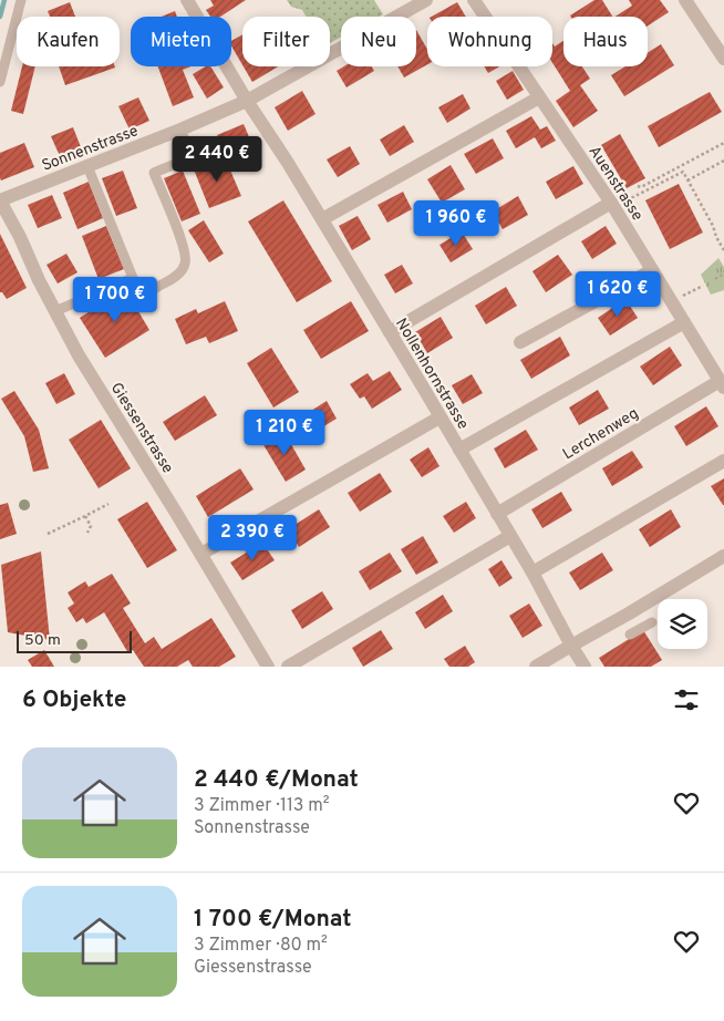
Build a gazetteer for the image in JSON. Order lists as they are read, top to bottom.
{
  "streets": {
    "street": [
      "Sonnenstrasse",
      "Auenstrasse",
      "Nollenhornstrasse",
      "Giessenstrasse",
      "Lerchenweg"
    ]
  },
  "crossings": [
    ["Sonnenstrasse", "Nollenhornstrasse"],
    ["Sonnenstrasse", "Giessenstrasse"],
    ["Auenstrasse", "Lerchenweg"],
    ["Nollenhornstrasse", "Lerchenweg"]
  ],
  "scale_bar": "50 m",
  "page": {
    "chip": [
      "Kaufen",
      "Mieten",
      "Filter",
      "Neu",
      "Wohnung",
      "Haus"
    ],
    "price": [
      "2 440 €",
      "1 960 €",
      "1 620 €",
      "1 700 €",
      "1 210 €",
      "2 390 €"
    ],
    "scale": "50 m",
    "heading": "6 Objekte",
    "list": [
      {
        "name": "2 440 €/Monat",
        "note": "3 Zimmer · 113 m² · Sonnenstrasse"
      },
      {
        "name": "1 700 €/Monat",
        "note": "3 Zimmer · 80 m² · Giessenstrasse"
      }
    ]
  }
}
